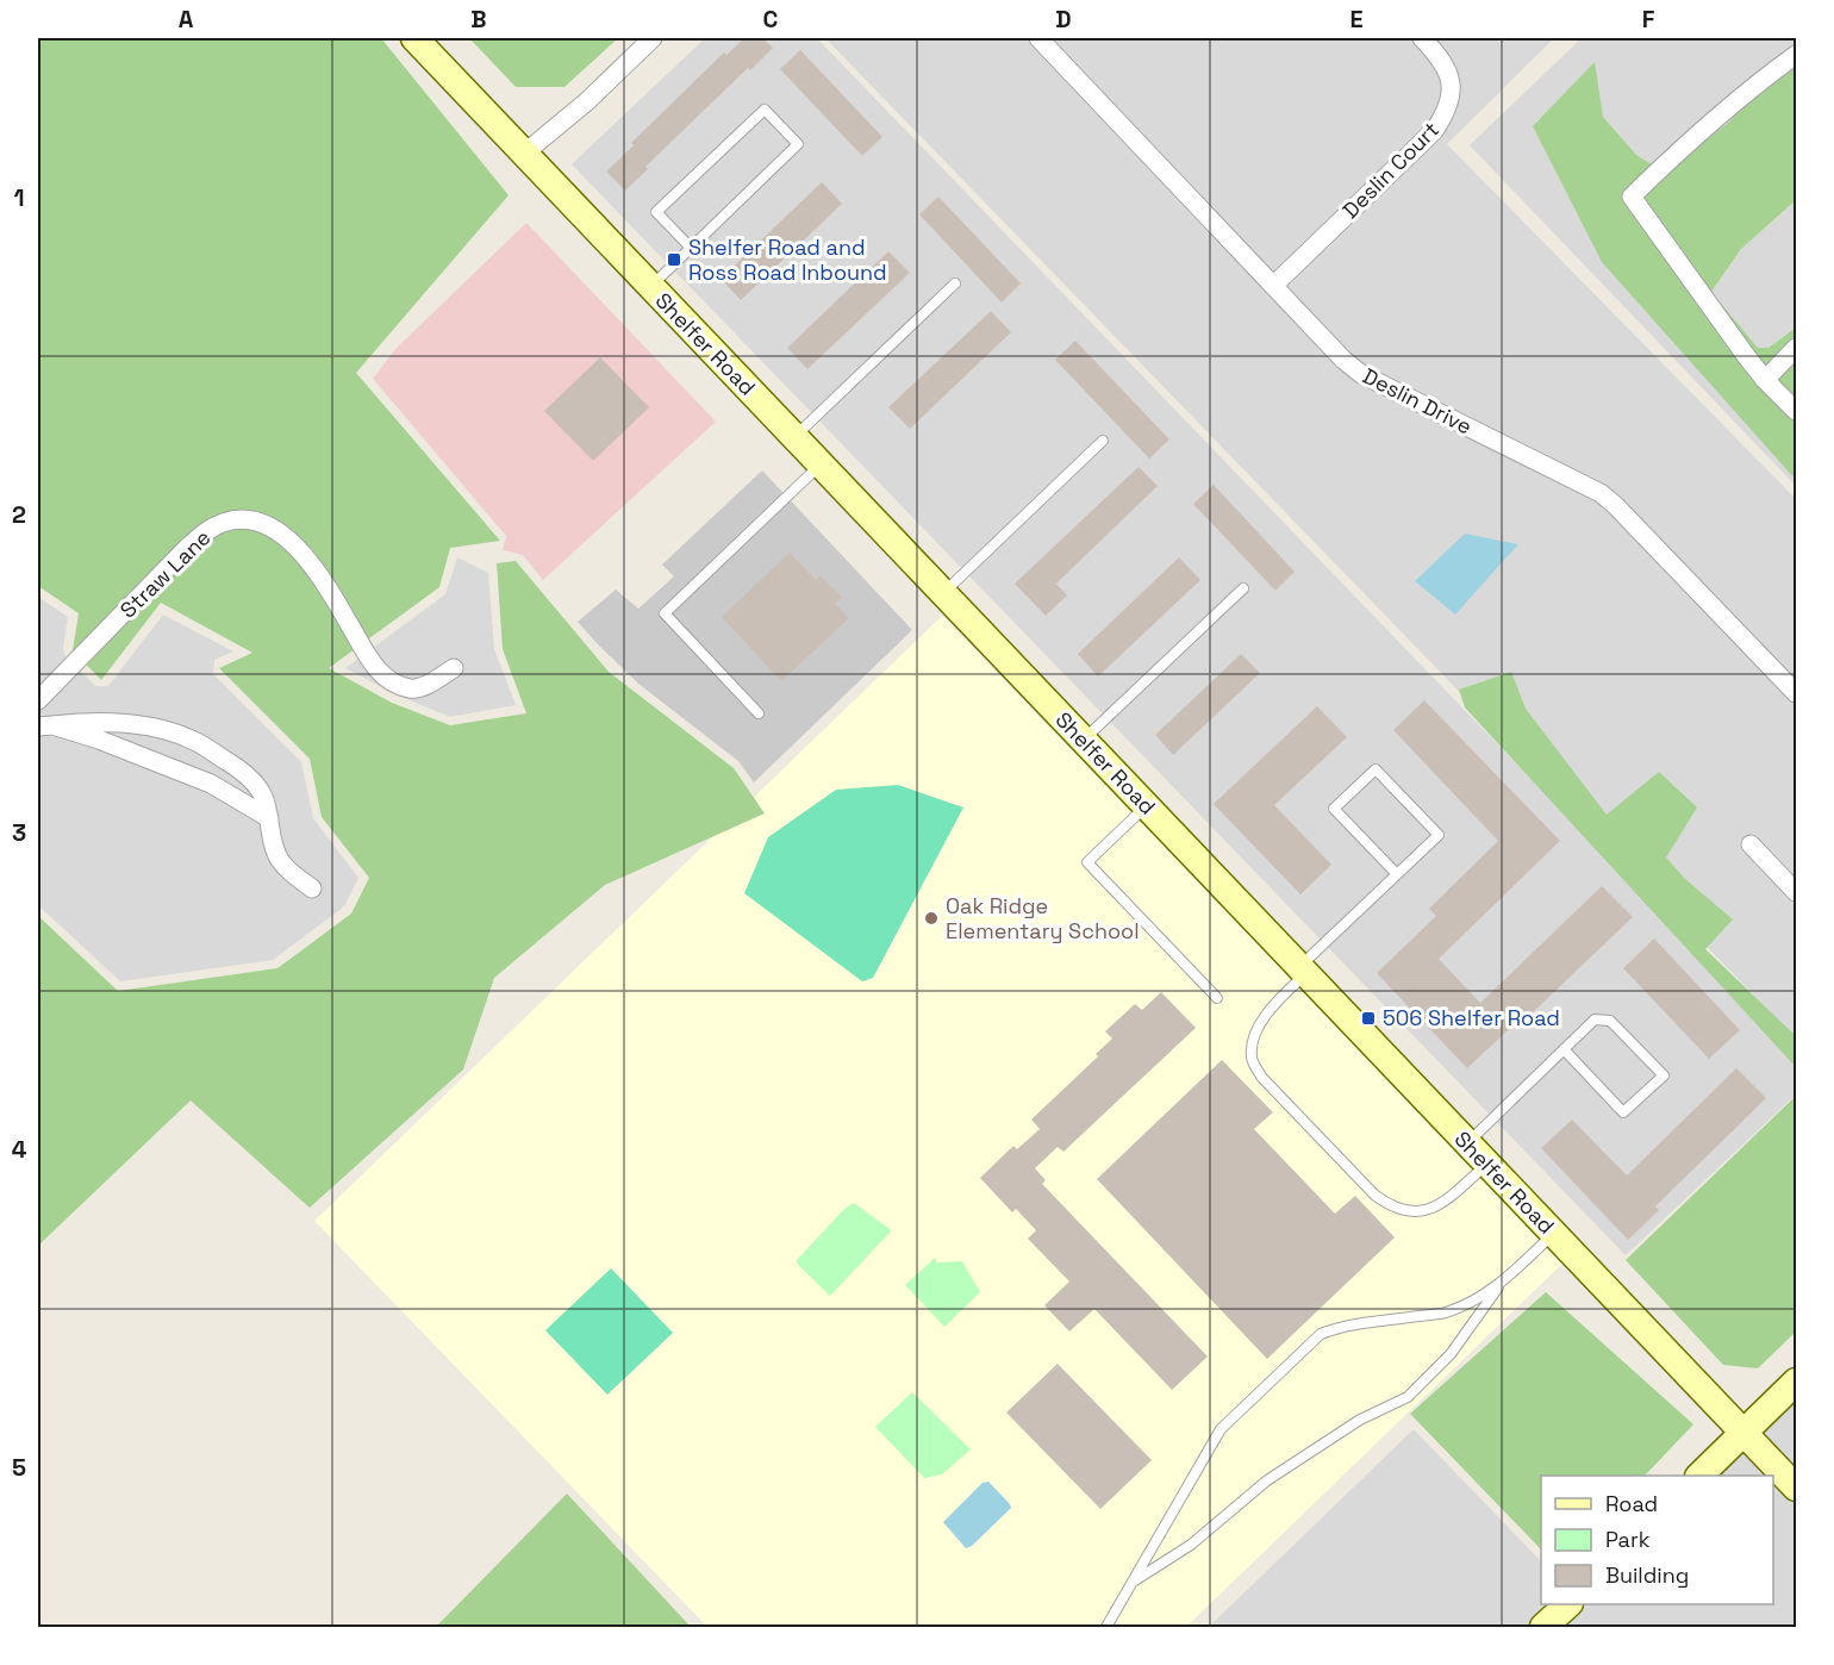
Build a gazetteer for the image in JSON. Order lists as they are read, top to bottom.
{
  "streets": {
    "street": [
      "Deslin Court",
      "Shelfer Road",
      "Deslin Drive",
      "Straw Lane"
    ]
  },
  "crossings": [
    ["Deslin Court", "Deslin Drive"]
  ],
  "places": {
    "transit": ["Shelfer Road and Ross Road Inbound", "506 Shelfer Road"],
    "other": ["Oak Ridge Elementary School"]
  },
  "legend": ["Road", "Park", "Building"],
  "grid": {
    "columns": [
      "A",
      "B",
      "C",
      "D",
      "E",
      "F"
    ],
    "rows": [
      "1",
      "2",
      "3",
      "4",
      "5"
    ]
  }
}
